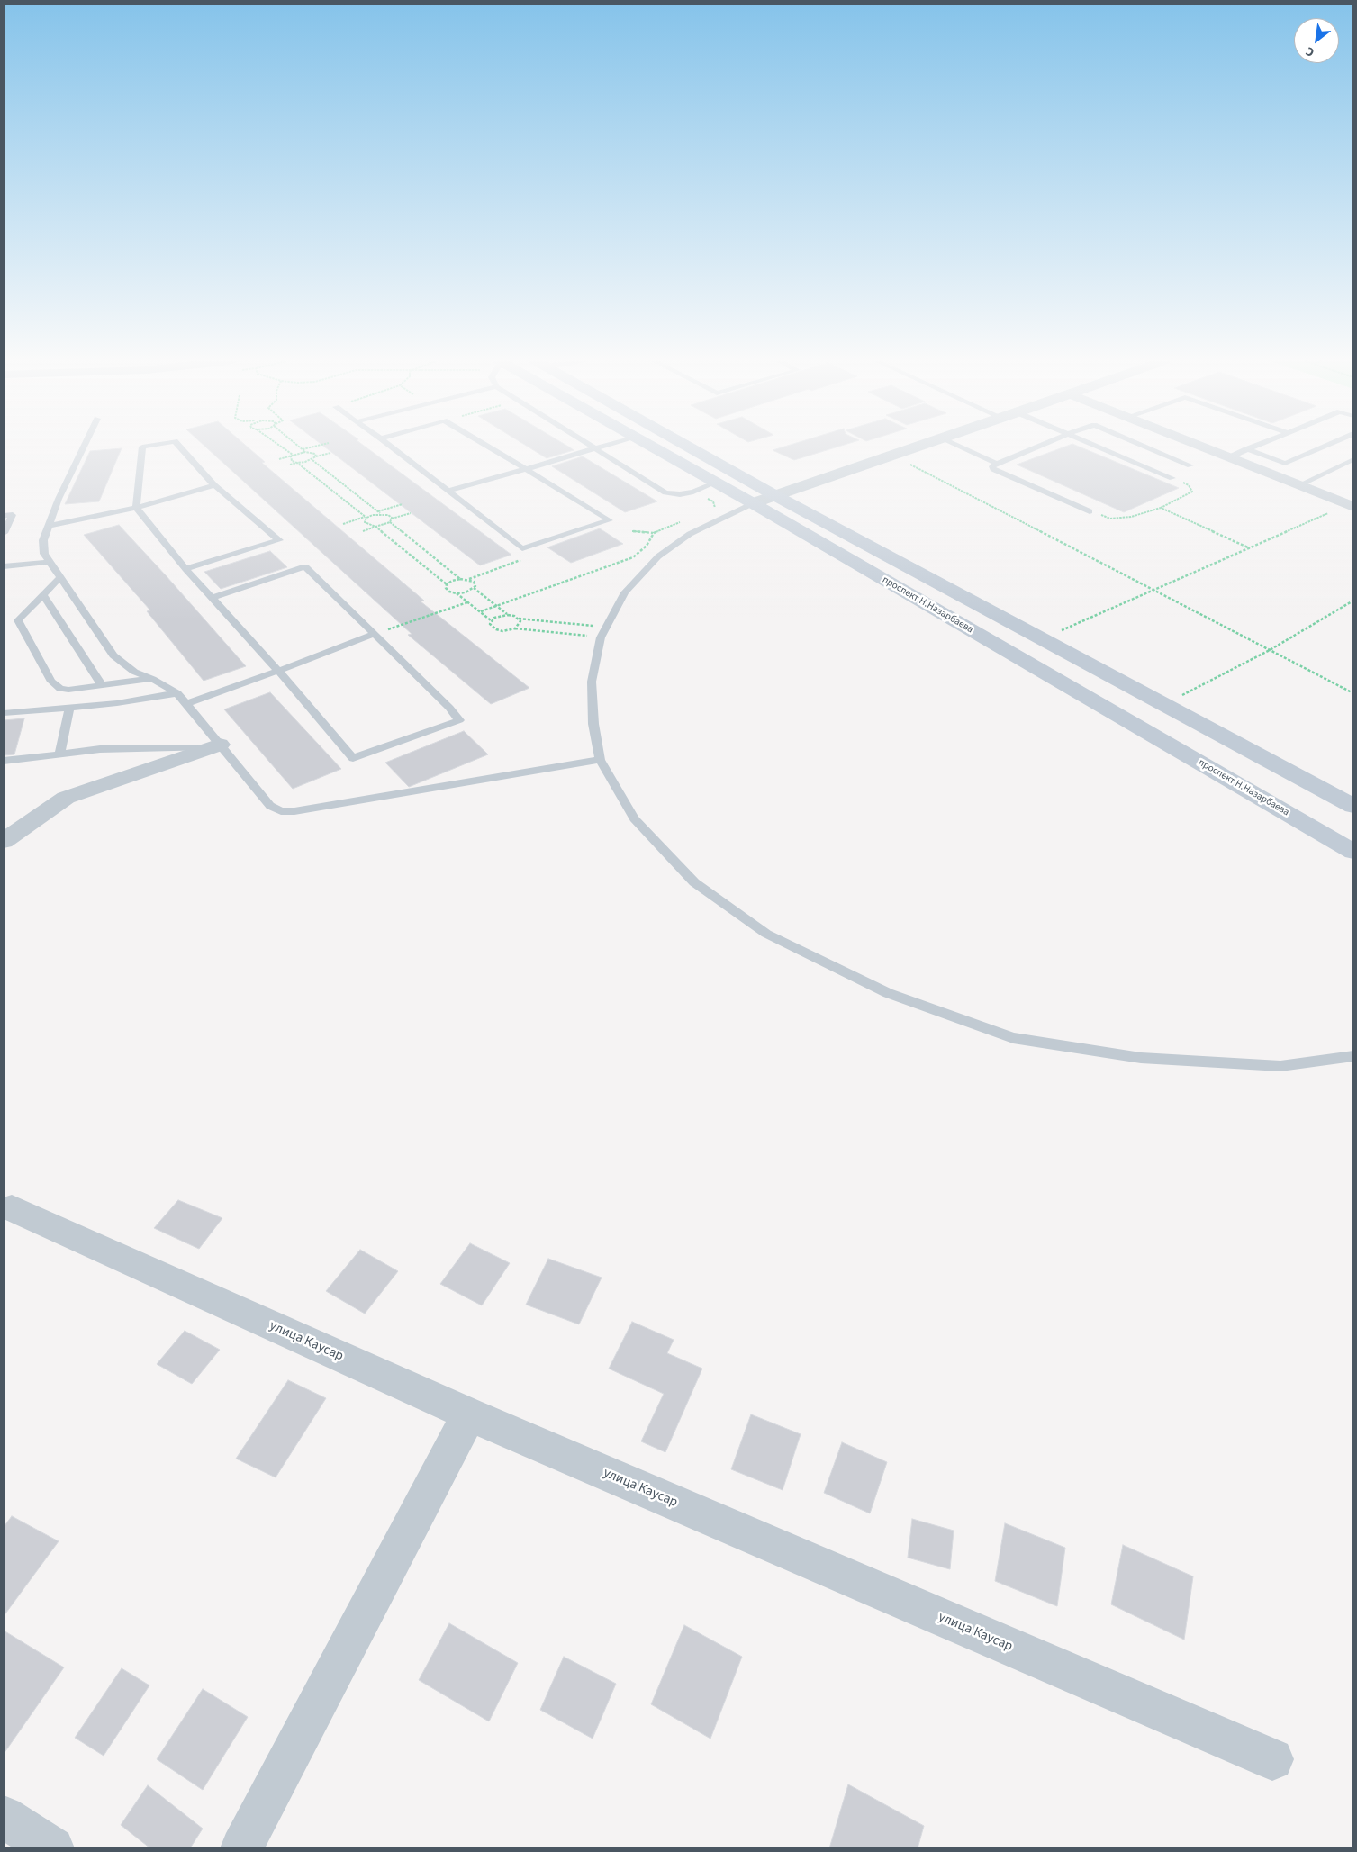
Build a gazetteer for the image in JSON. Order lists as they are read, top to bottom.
{
  "streets": {
    "main road": ["проспект Н.Назарбаева"],
    "street": ["улица Каусар"]
  },
  "north": "bottom left"
}
